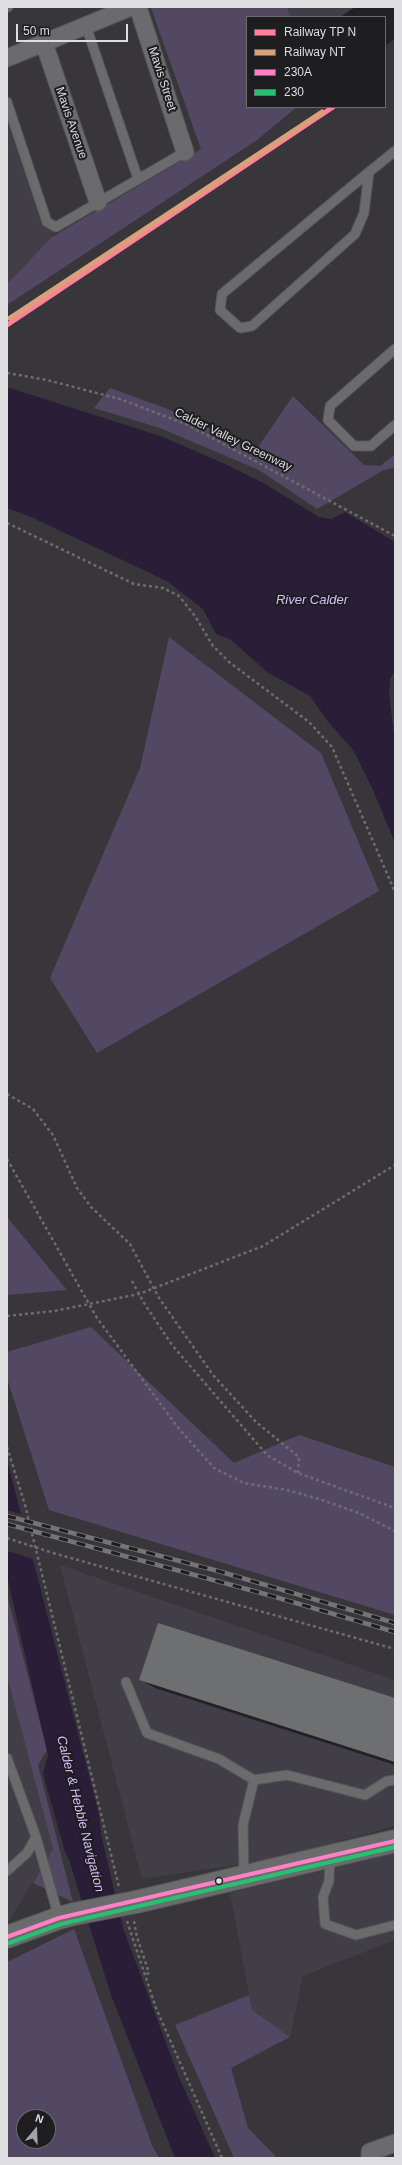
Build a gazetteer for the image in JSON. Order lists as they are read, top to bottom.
{
  "streets": {
    "street": ["Mavis Street", "Mavis Avenue"],
    "path": ["Calder Valley Greenway"]
  },
  "water": ["River Calder", "Calder & Hebble Navigation"],
  "lines": ["rail line NT", "transit line 230A", "transit line 230"],
  "legend": [
    "Railway TP N",
    "Railway NT",
    "230A",
    "230"
  ],
  "scale_bar": "50 m",
  "north": "top"
}
